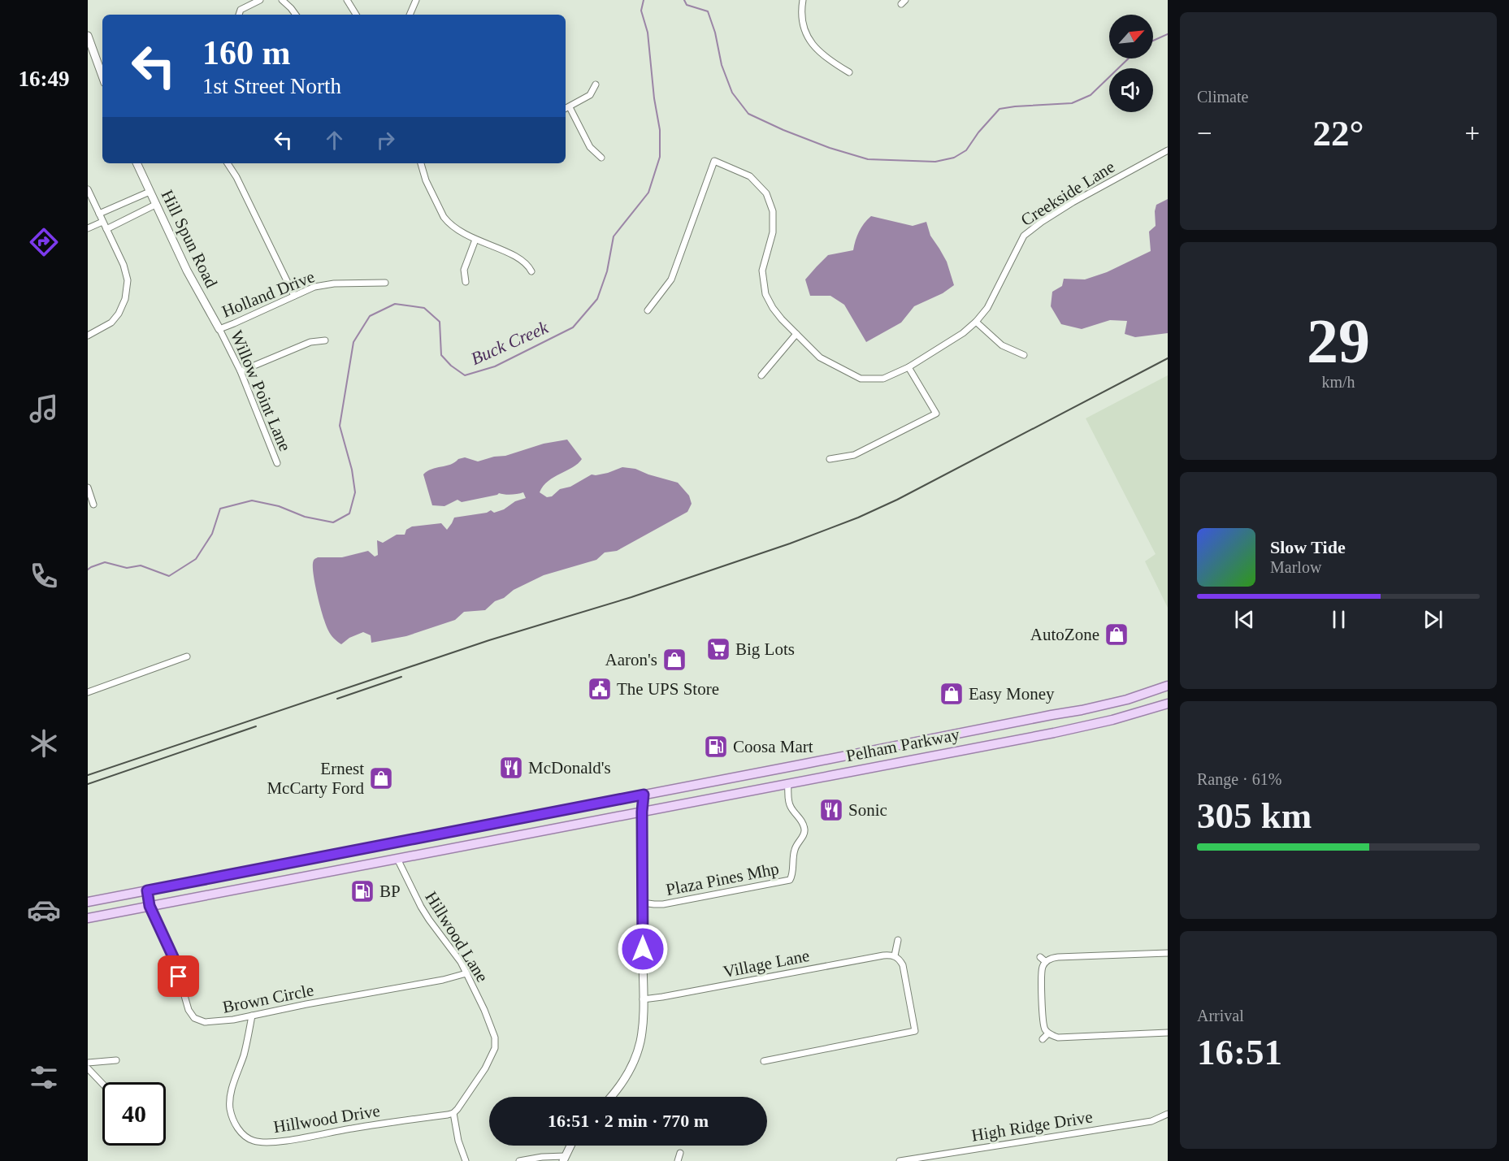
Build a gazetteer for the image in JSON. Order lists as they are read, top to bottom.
{
  "streets": {
    "main road": ["Pelham Parkway"],
    "street": [
      "Creekside Lane",
      "Hill Spun Road",
      "Holland Drive",
      "Willow Point Lane",
      "Plaza Pines Mhp",
      "Hillwood Lane",
      "Village Lane",
      "Brown Circle",
      "Hillwood Drive",
      "High Ridge Drive"
    ]
  },
  "crossings": [
    ["Hill Spun Road", "Holland Drive"],
    ["Hill Spun Road", "Willow Point Lane"],
    ["Holland Drive", "Willow Point Lane"],
    ["Pelham Parkway", "Plaza Pines Mhp"],
    ["Pelham Parkway", "Hillwood Lane"],
    ["Pelham Parkway", "Brown Circle"],
    ["Hillwood Lane", "Brown Circle"],
    ["Hillwood Lane", "Hillwood Drive"],
    ["Brown Circle", "Hillwood Drive"]
  ],
  "water": ["Buck Creek"],
  "places": {
    "shop": [
      "AutoZone",
      "Aaron's",
      "Easy Money",
      "Ernest McCarty Ford"
    ],
    "supermarket": ["Big Lots"],
    "public building": ["The UPS Store"],
    "fuel station": ["Coosa Mart", "BP"],
    "restaurant": ["McDonald's", "Sonic"]
  },
  "north": "top right",
  "page": {
    "tabs": "16:49",
    "tile": [
      "Climate",
      ["29", "km/h"],
      ["Range · 61%", "305 km"],
      ["Arrival", "16:51"]
    ],
    "turn": ["160 m", "1st Street North"],
    "heat": ["−", "22°", "+"],
    "song": ["Slow Tide", "Marlow"],
    "limit": "40",
    "trip": "16:51 · 2 min · 770 m"
  }
}
